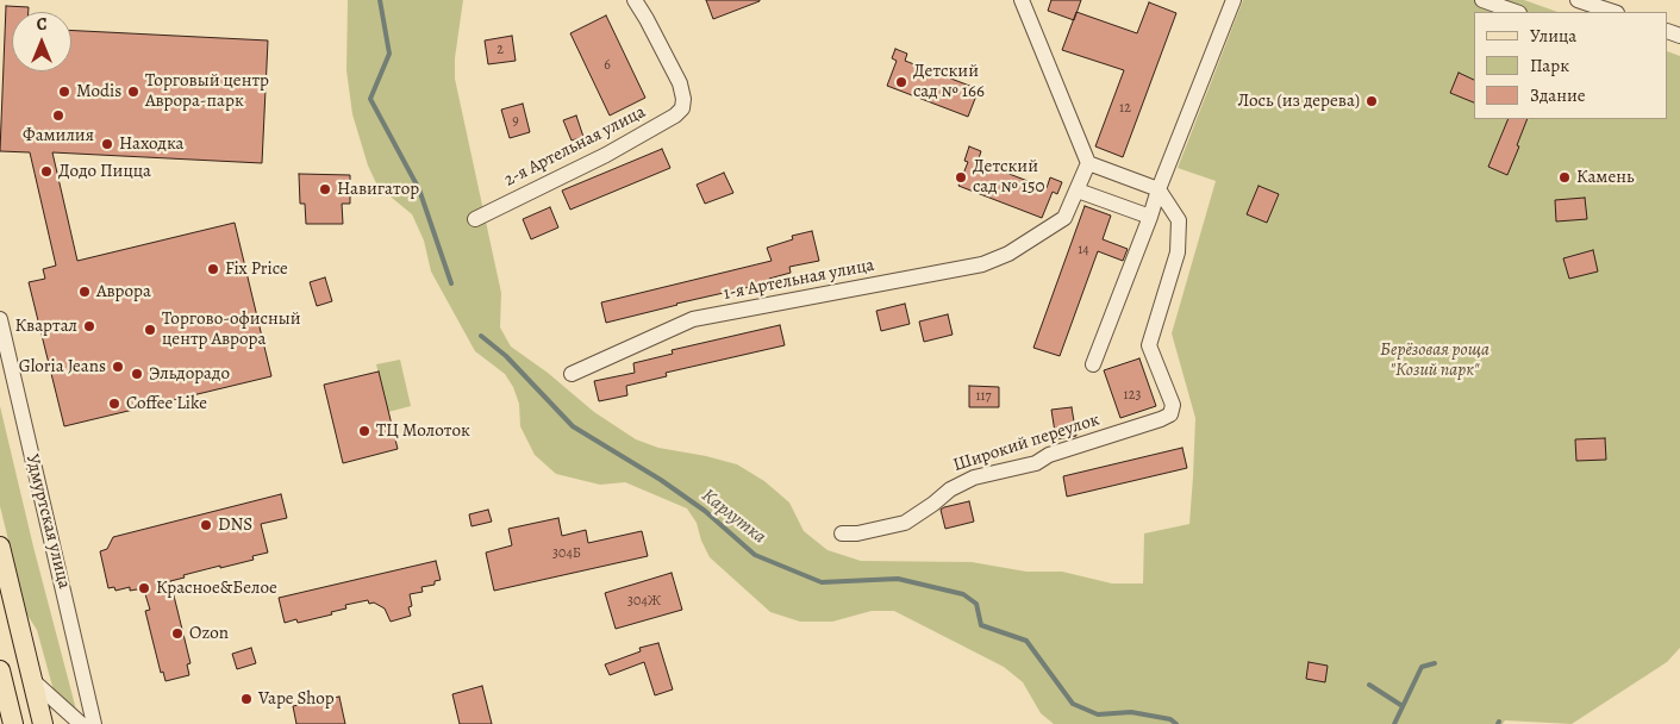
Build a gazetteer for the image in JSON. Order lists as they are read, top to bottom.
{
  "streets": {
    "street": [
      "2-я Артельная улица",
      "1-я Артельная улица",
      "Широкий переулок",
      "Удмуртская улица"
    ]
  },
  "water": ["Карлутка"],
  "parks": ["Берёзовая роща \"Козий парк\""],
  "places": [
    "Детский сад № 166",
    "Modis",
    "Торговый центр Аврора-парк",
    "Лось (из дерева)",
    "Фамилия",
    "Находка",
    "Додо Пицца",
    "Детский сад № 150",
    "Камень",
    "Навигатор",
    "Fix Price",
    "Аврора",
    "Квартал",
    "Торгово-офисный центр Аврора",
    "Gloria Jeans",
    "Эльдорадо",
    "Coffee Like",
    "ТЦ Молоток",
    "DNS",
    "Красное&Белое",
    "Ozon",
    "Vape Shop"
  ],
  "house_numbers": [
    "2",
    "6",
    "12",
    "9",
    "14",
    "123",
    "117",
    "304Б",
    "304Ж"
  ],
  "legend": ["Улица", "Парк", "Здание"],
  "north": "top"
}
